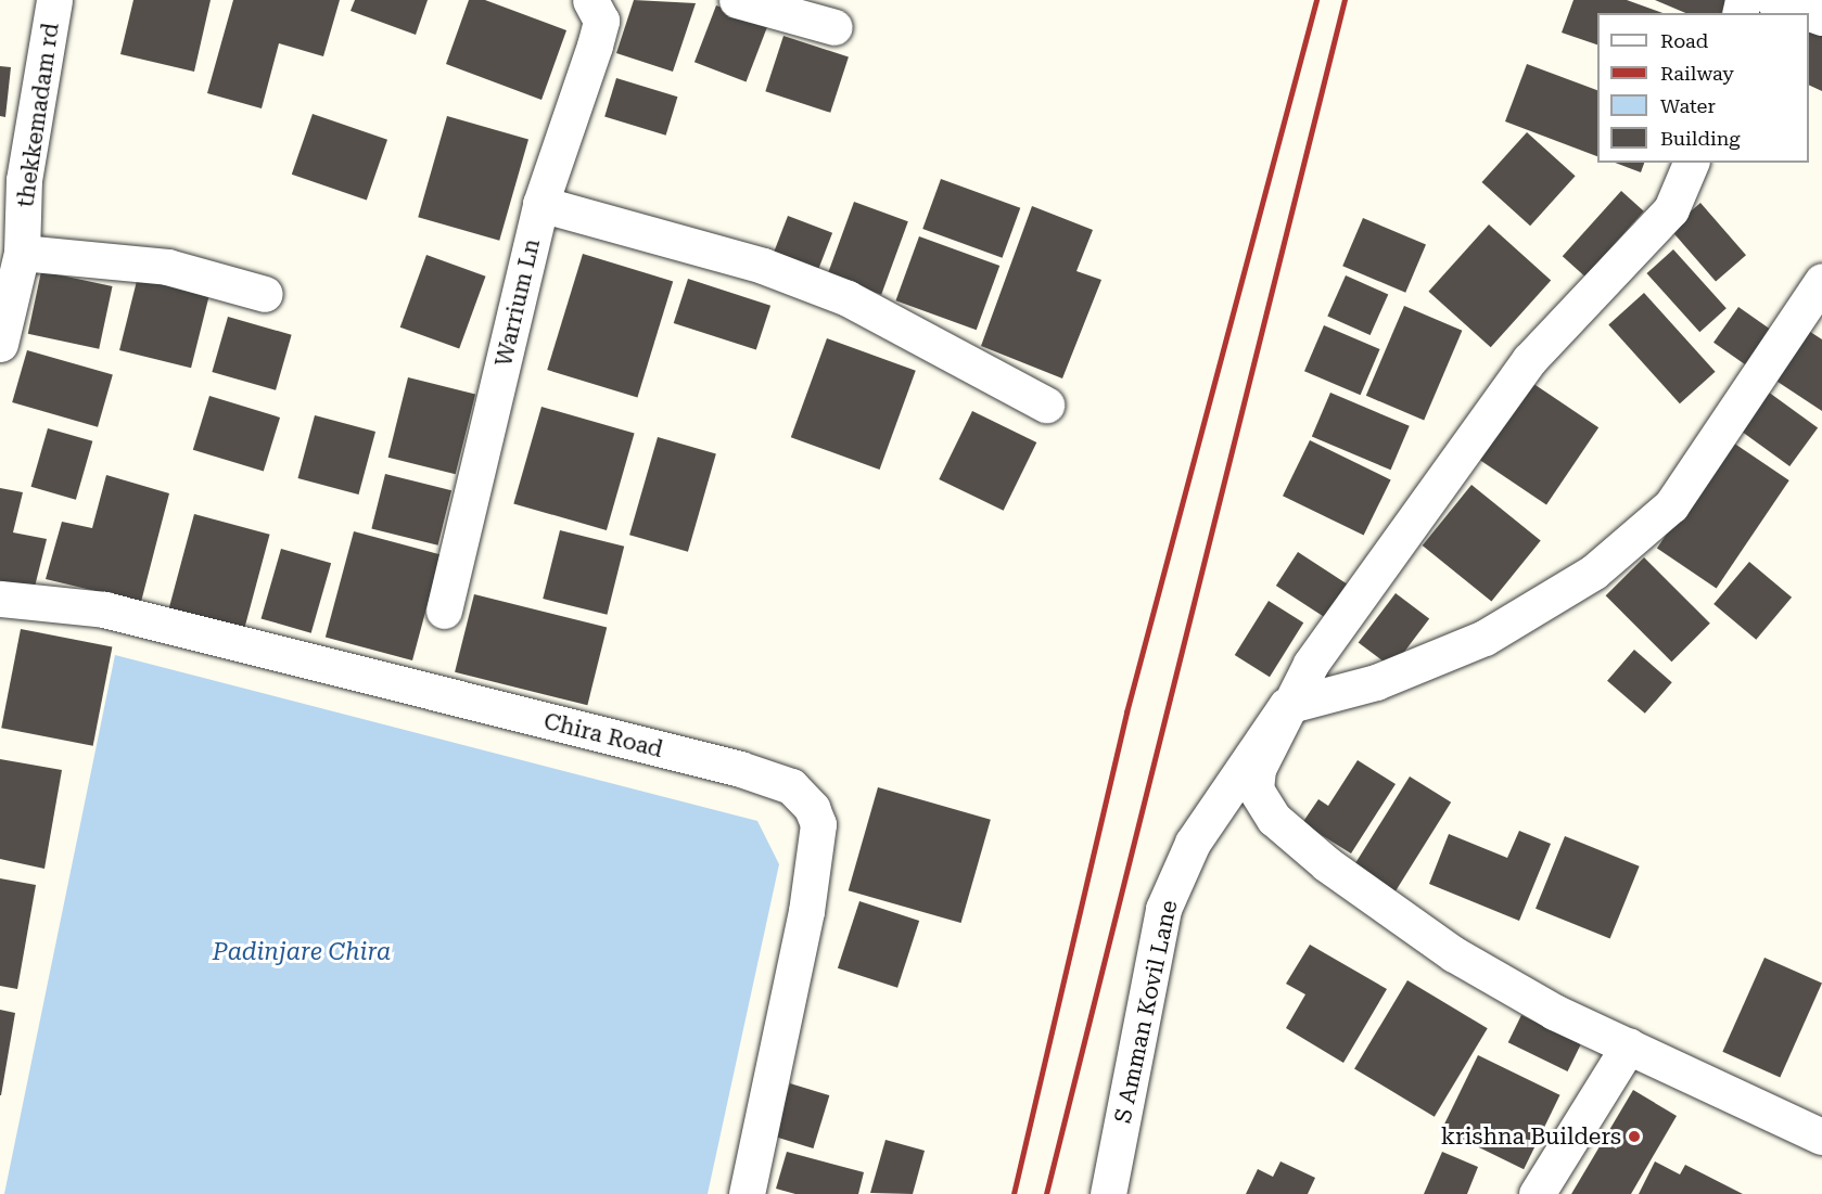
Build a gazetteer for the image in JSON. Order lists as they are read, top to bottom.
{
  "streets": {
    "street": [
      "thekkemadam rd",
      "Warrium Ln",
      "Chira Road",
      "S Amman Kovil Lane"
    ]
  },
  "water": ["Padinjare Chira"],
  "places": ["krishna Builders"],
  "legend": [
    "Road",
    "Railway",
    "Water",
    "Building"
  ]
}
